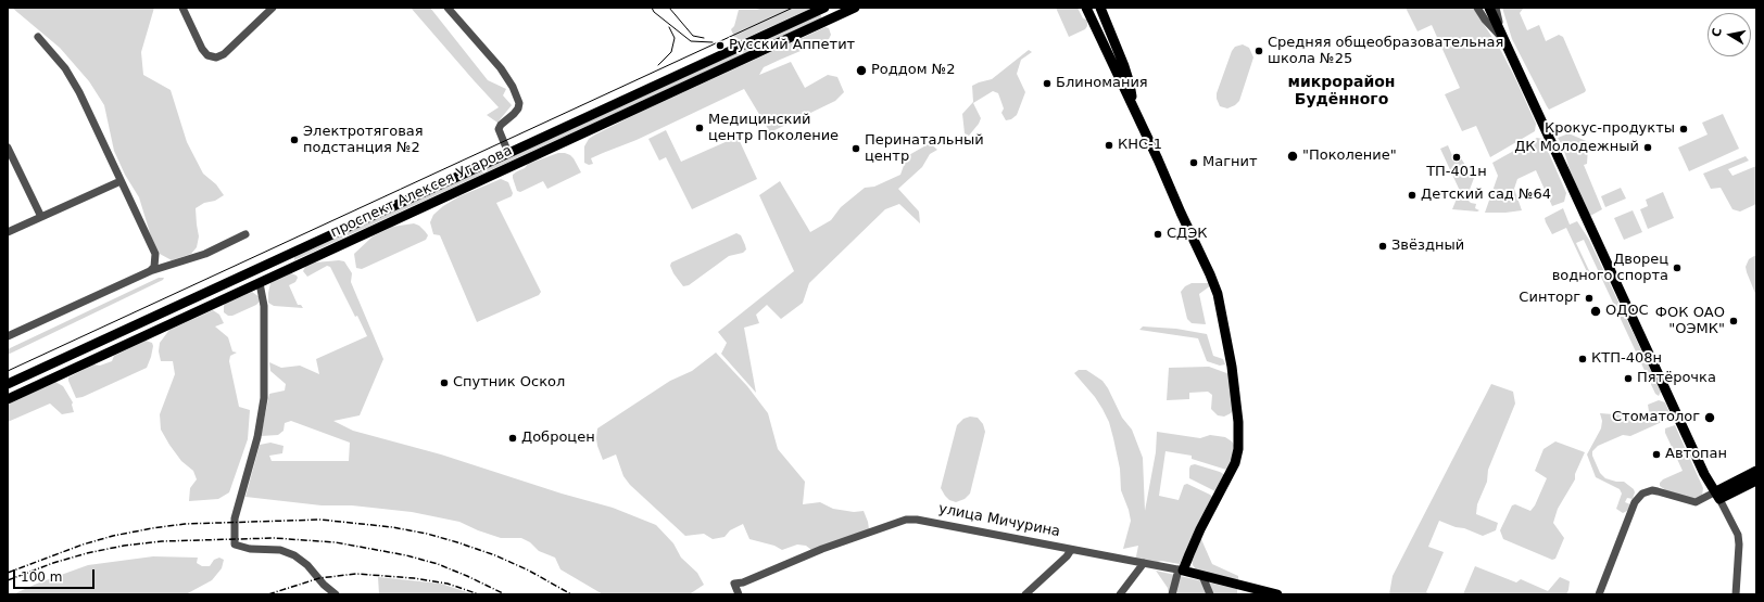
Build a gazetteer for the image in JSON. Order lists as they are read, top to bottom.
{
  "streets": {
    "main road": ["проспект Алексея Угарова", "улица Мичурина"]
  },
  "districts": ["микрорайон Будённого"],
  "places": [
    "Русский Аппетит",
    "Средняя общеобразовательная школа №25",
    "Роддом №2",
    "Блиномания",
    "Медицинский центр Поколение",
    "Крокус-продукты",
    "Электротяговая подстанция №2",
    "КНС-1",
    "ДК Молодежный",
    "Перинатальный центр",
    "\"Поколение\"",
    "ТП-401н",
    "Магнит",
    "Детский сад №64",
    "СДЭК",
    "Звёздный",
    "Дворец водного спорта",
    "Синторг",
    "ОДОС",
    "ФОК ОАО \"ОЭМК\"",
    "КТП-408н",
    "Пятёрочка",
    "Спутник Оскол",
    "Стоматолог",
    "Доброцен",
    "Автопан"
  ],
  "scale_bar": "100 m",
  "north": "left"
}
